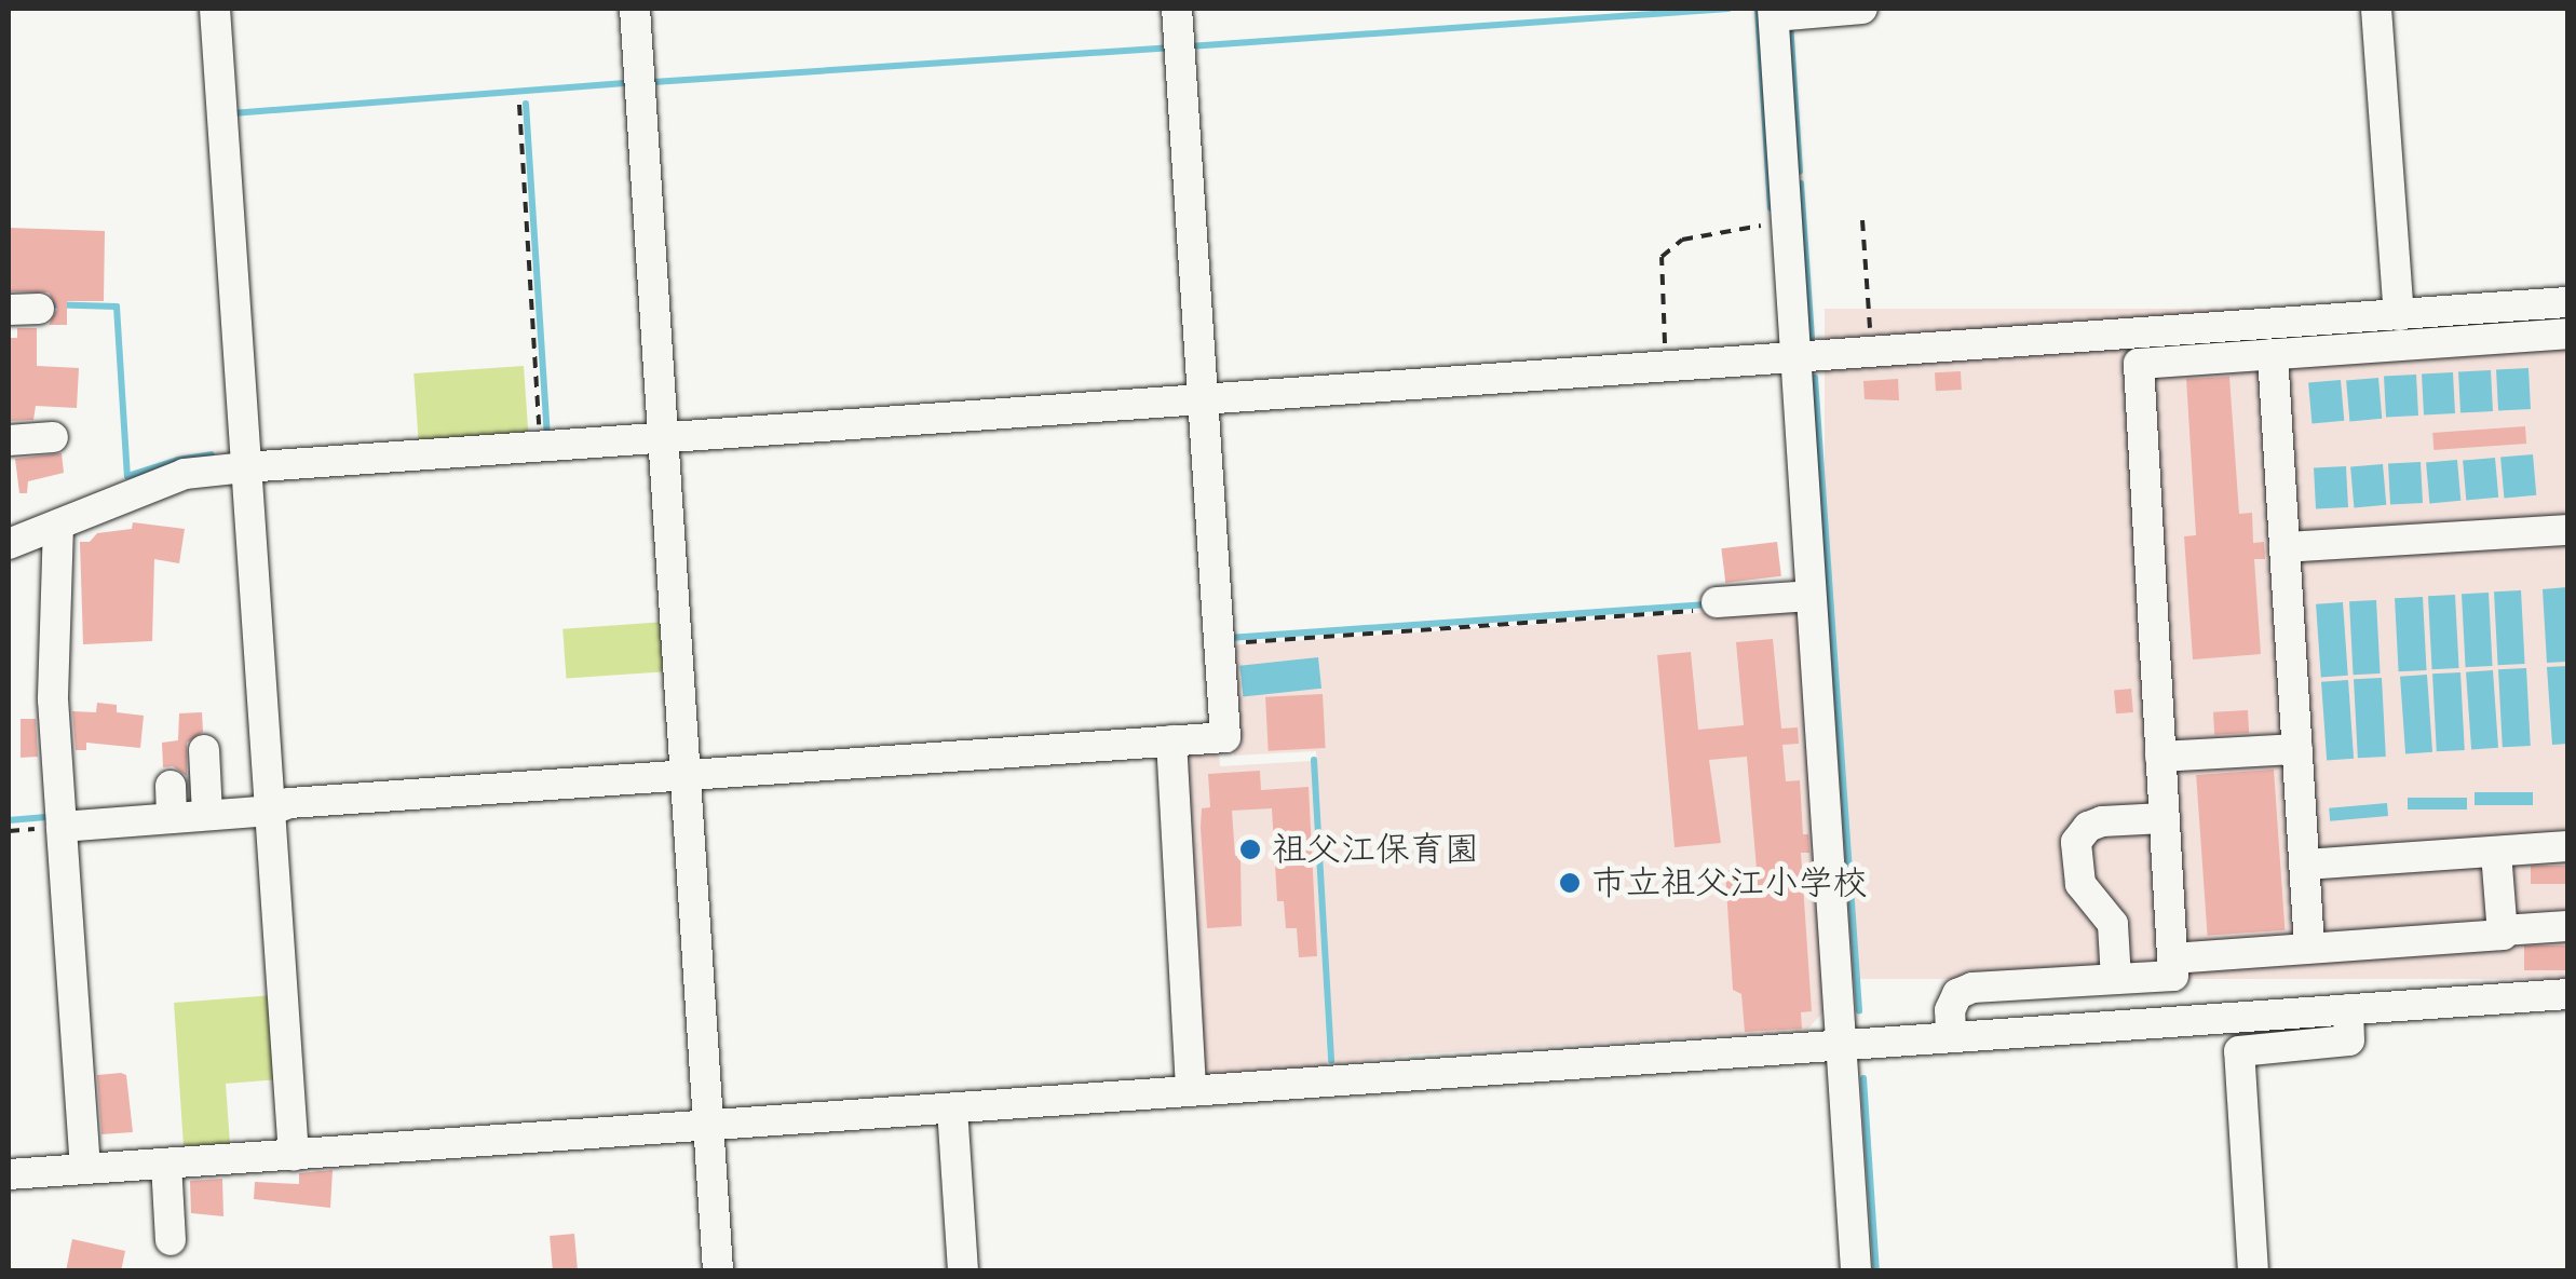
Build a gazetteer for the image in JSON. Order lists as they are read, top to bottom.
{
  "places": ["祖父江保育園", "市立祖父江小学校"]
}
